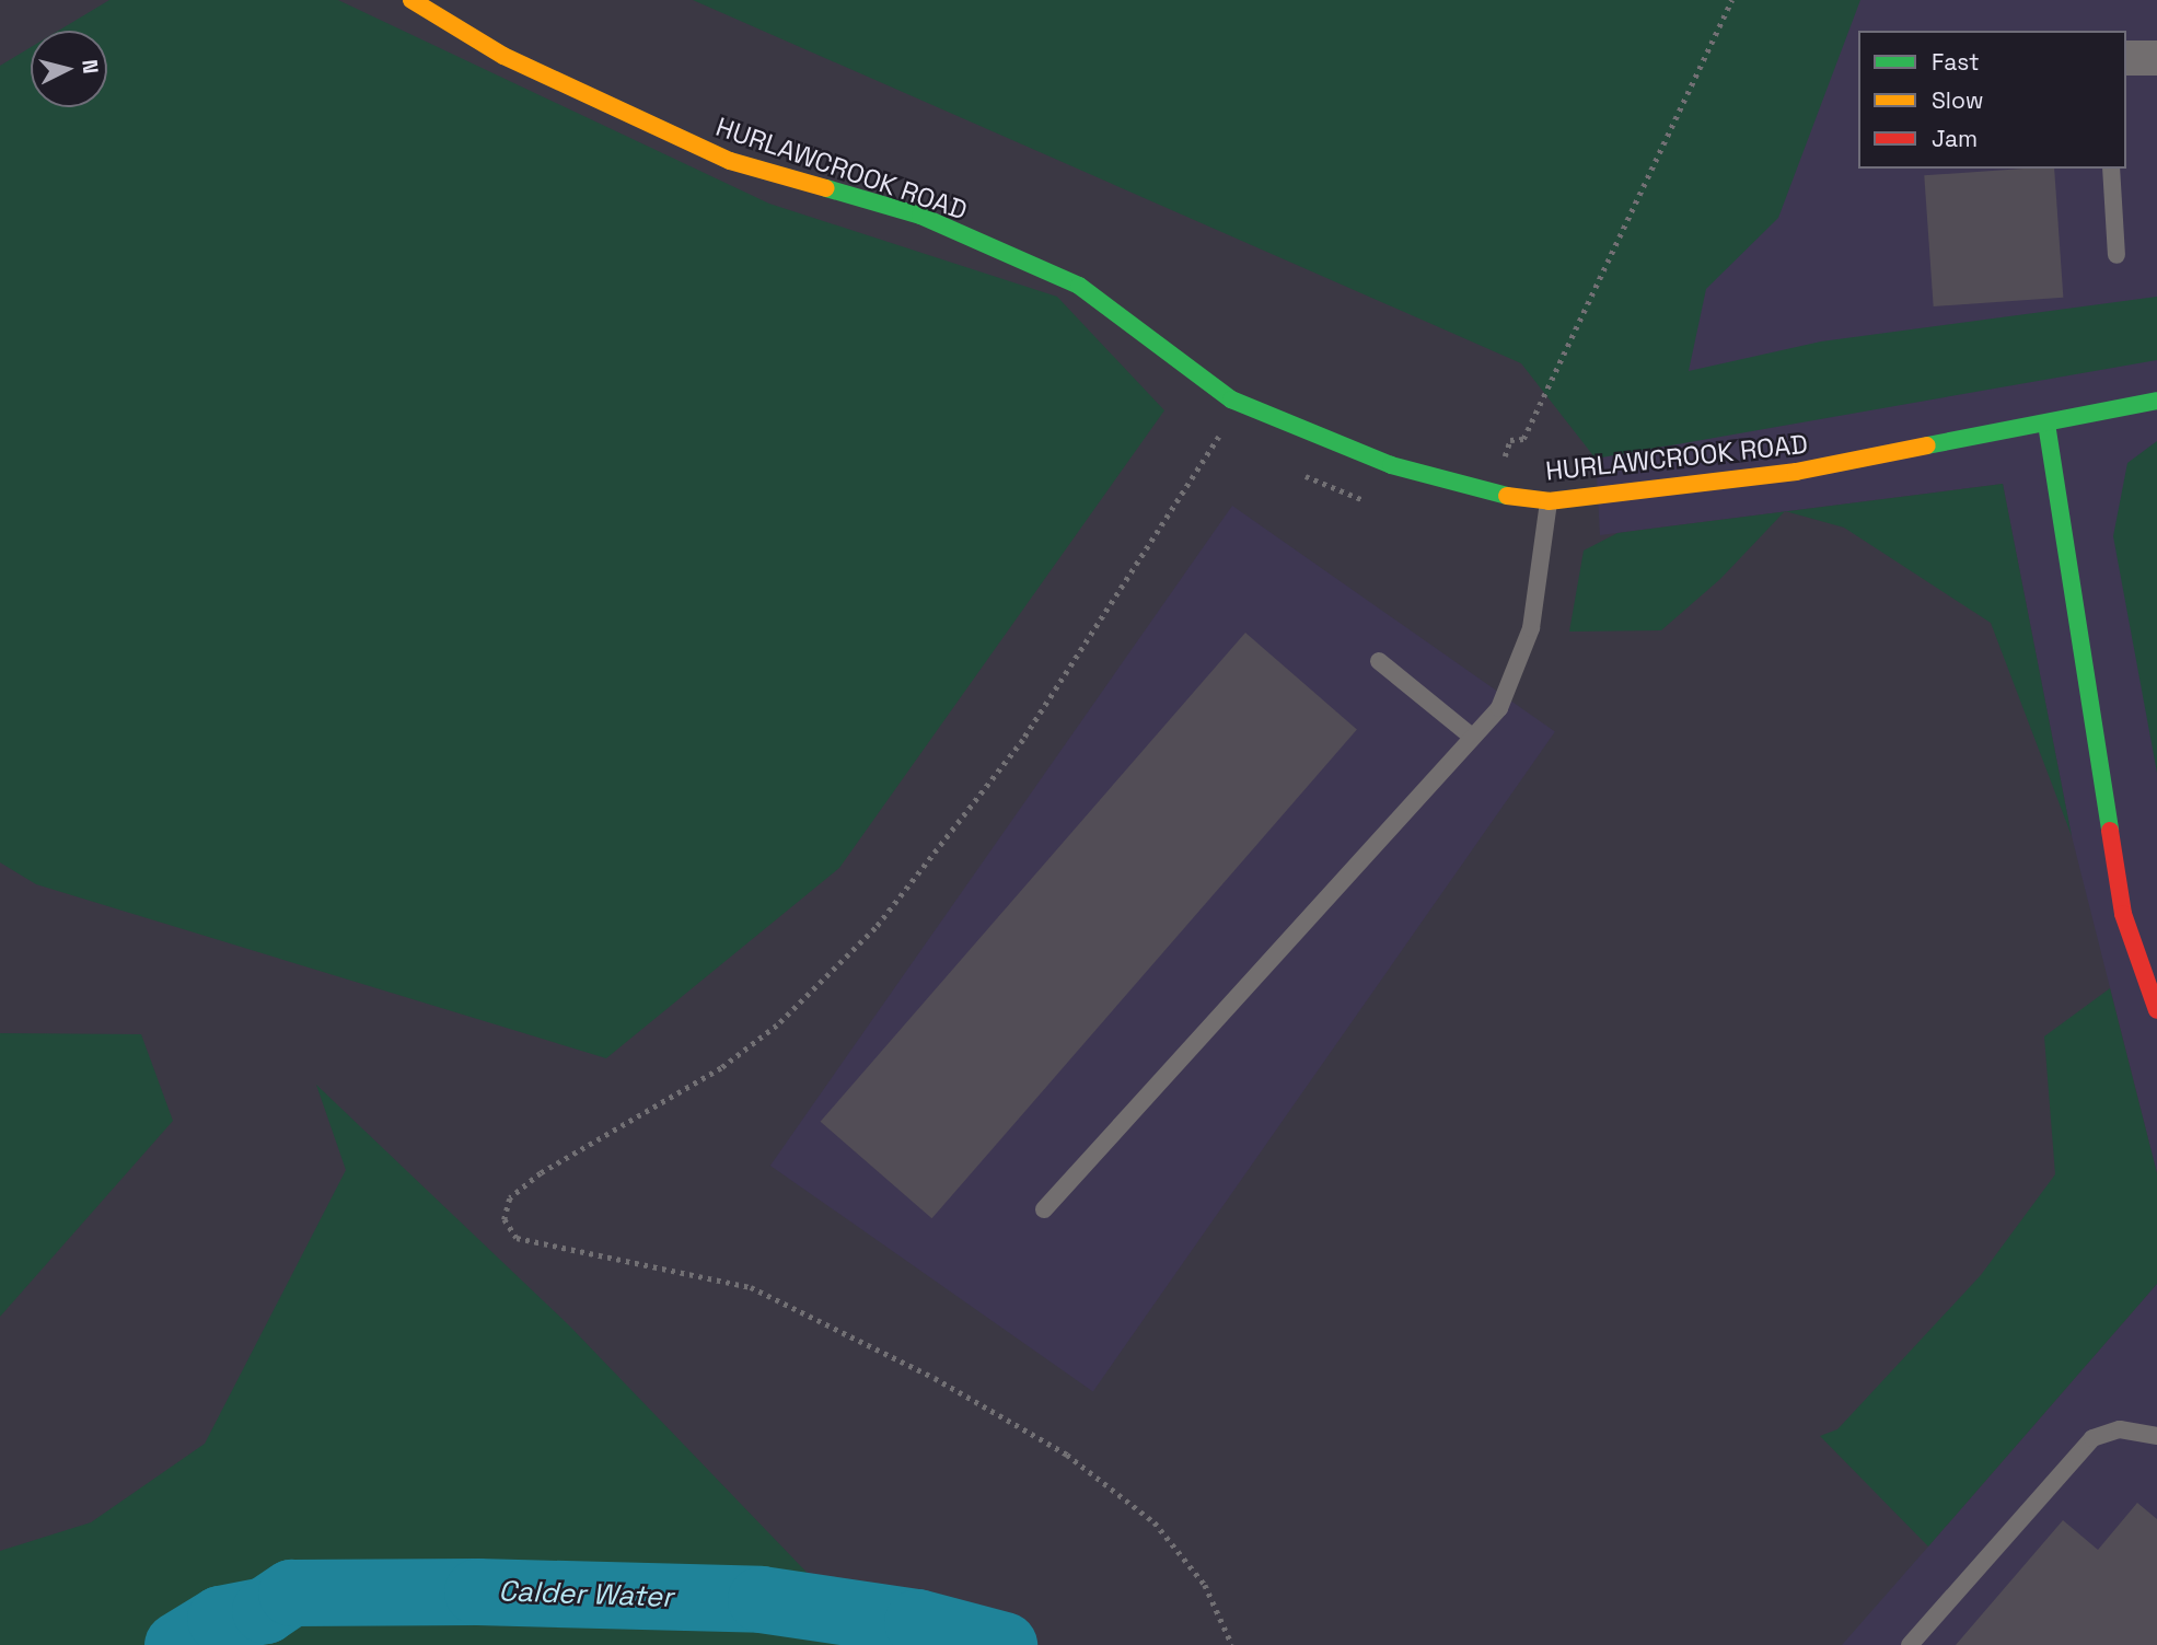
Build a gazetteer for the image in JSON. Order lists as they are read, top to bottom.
{
  "streets": {
    "street": ["HURLAWCROOK ROAD"]
  },
  "water": ["Calder Water"],
  "legend": ["Fast", "Slow", "Jam"],
  "north": "right"
}
